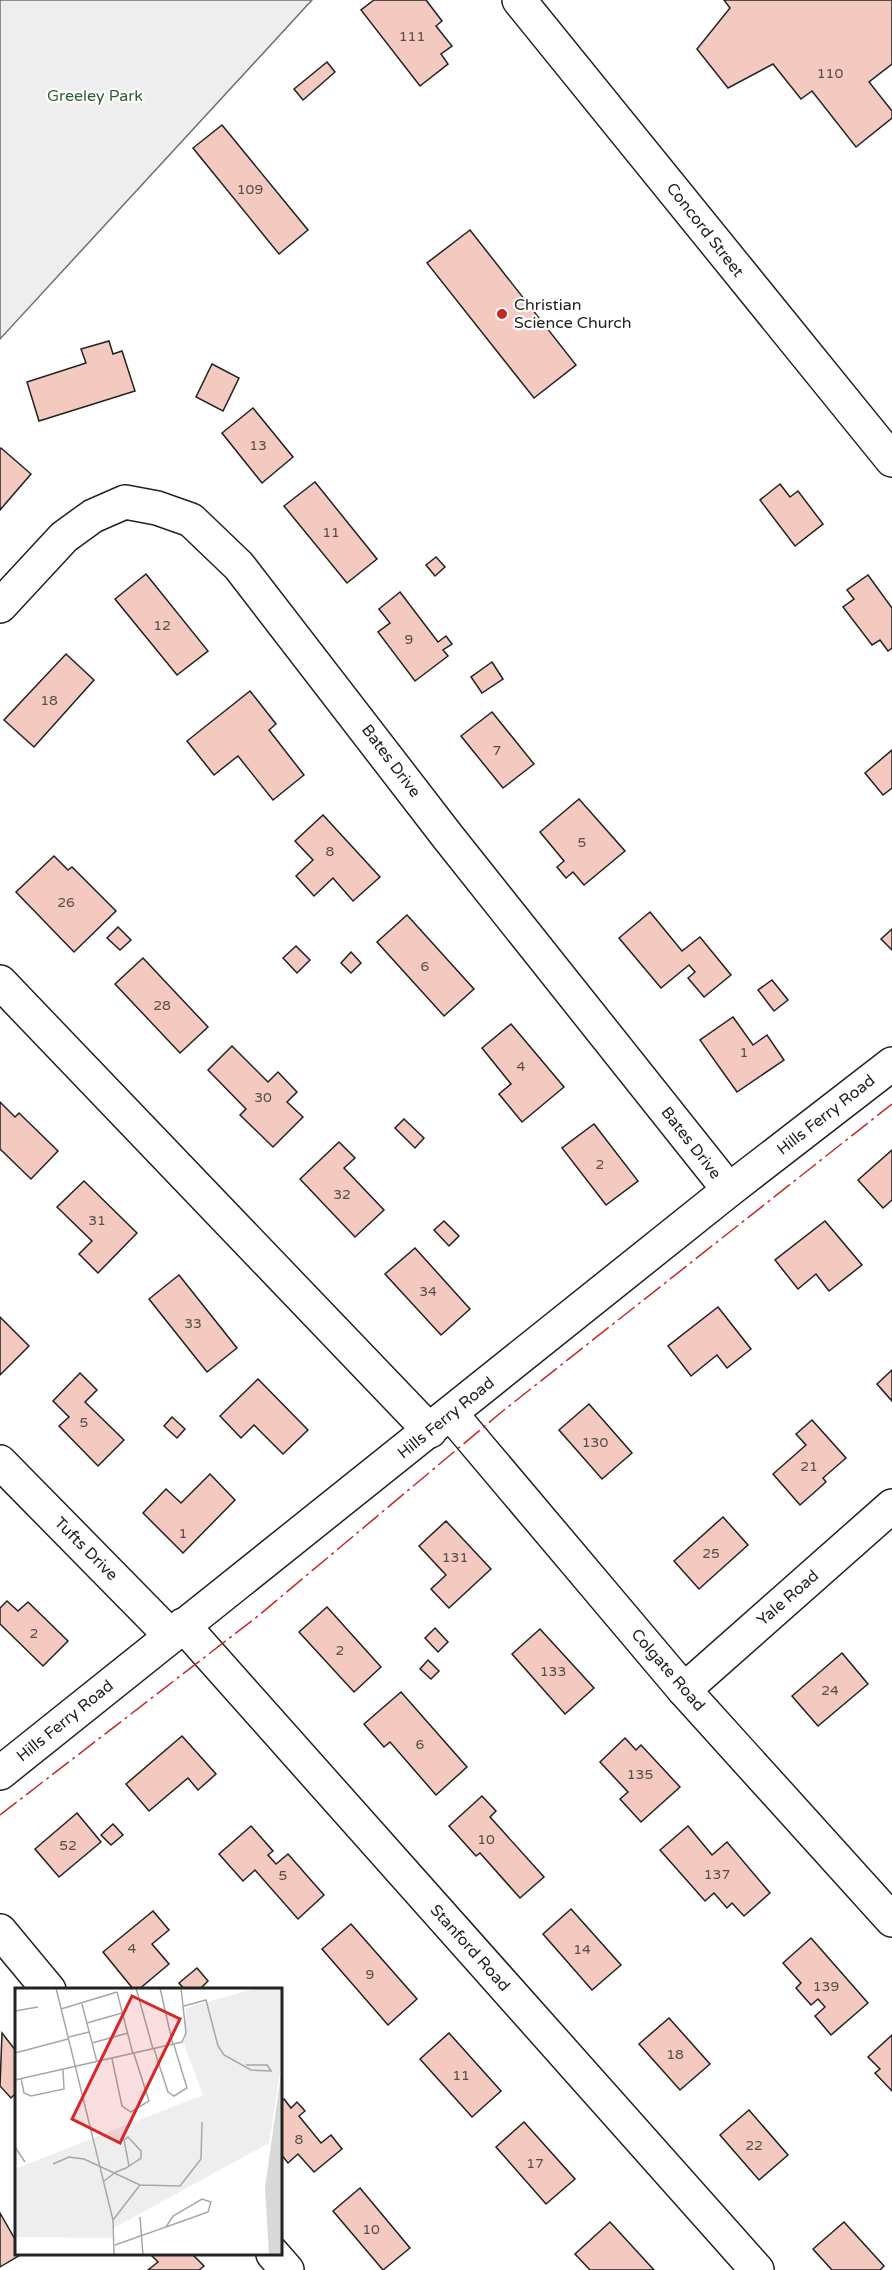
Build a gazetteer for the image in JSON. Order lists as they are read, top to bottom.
{
  "streets": {
    "street": [
      "Concord Street",
      "Bates Drive",
      "Hills Ferry Road",
      "Tufts Drive",
      "Yale Road",
      "Colgate Road",
      "Stanford Road"
    ]
  },
  "crossings": [
    ["Bates Drive", "Hills Ferry Road"],
    ["Hills Ferry Road", "Tufts Drive"],
    ["Hills Ferry Road", "Colgate Road"],
    ["Hills Ferry Road", "Stanford Road"],
    ["Tufts Drive", "Stanford Road"],
    ["Yale Road", "Colgate Road"]
  ],
  "parks": ["Greeley Park"],
  "places": ["Christian Science Church"],
  "house_numbers": [
    "111",
    "110",
    "109",
    "13",
    "11",
    "12",
    "9",
    "18",
    "7",
    "5",
    "8",
    "26",
    "6",
    "28",
    "1",
    "4",
    "30",
    "2",
    "32",
    "31",
    "34",
    "33",
    "5",
    "130",
    "21",
    "1",
    "25",
    "131",
    "2",
    "2",
    "133",
    "24",
    "6",
    "135",
    "10",
    "52",
    "137",
    "5",
    "4",
    "14",
    "9",
    "139",
    "18",
    "11",
    "8",
    "22",
    "17",
    "10"
  ]
}
